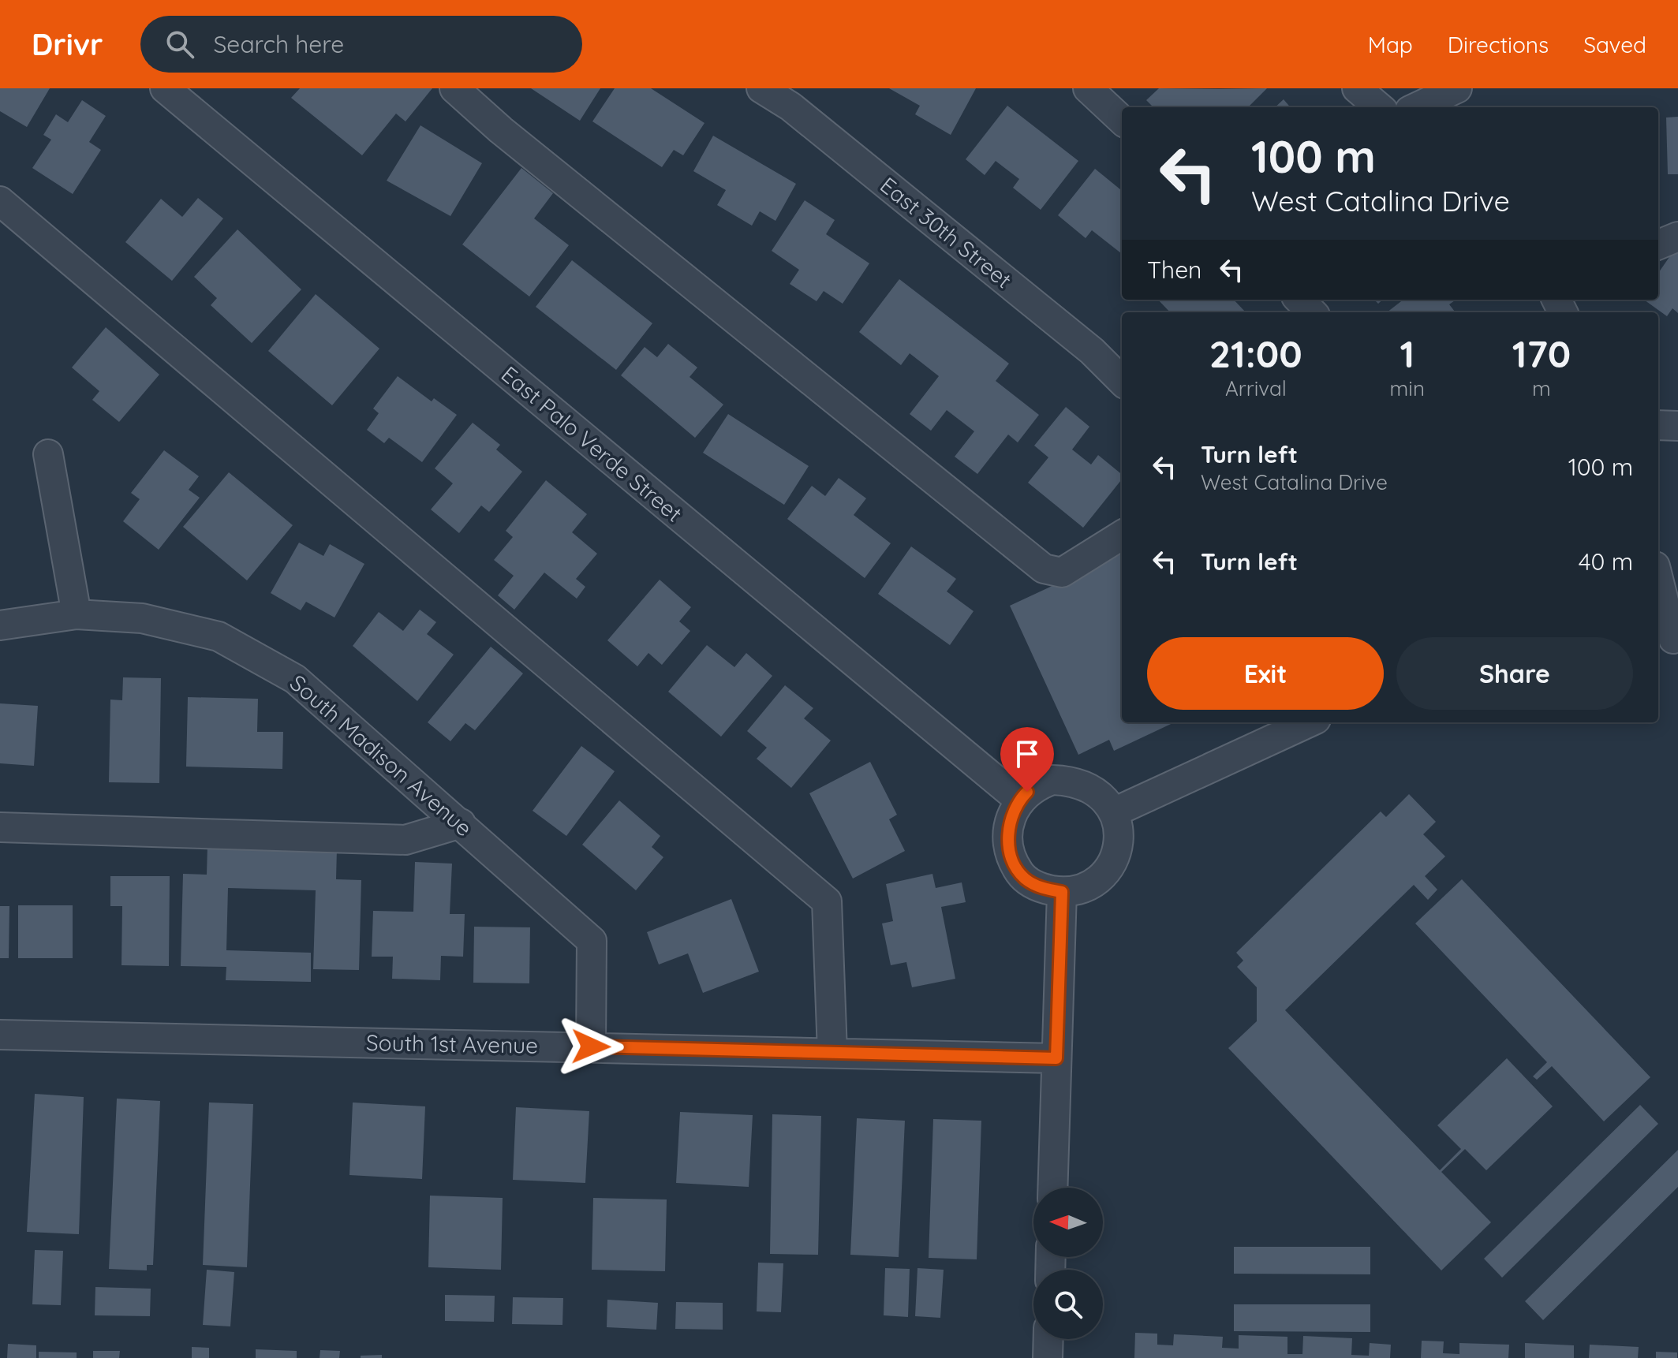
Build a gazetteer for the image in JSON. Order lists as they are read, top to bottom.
{
  "streets": {
    "street": [
      "East 30th Street",
      "East Palo Verde Street",
      "South Madison Avenue",
      "South 1st Avenue"
    ]
  },
  "crossings": [
    ["South Madison Avenue", "South 1st Avenue"]
  ],
  "north": "left",
  "page": {
    "header": "Drivr",
    "search": "Search here",
    "nav": ["Map", "Directions", "Saved"],
    "turn": ["100 m", "West Catalina Drive"],
    "then": "Then",
    "eta": [
      "21:00",
      "Arrival",
      "1",
      "min",
      "170",
      "m"
    ],
    "list": [
      {
        "name": "Turn left",
        "note": "West Catalina Drive",
        "value": "100 m"
      },
      {
        "name": "Turn left",
        "value": "40 m"
      }
    ],
    "buttons": ["Exit", "Share"]
  }
}
